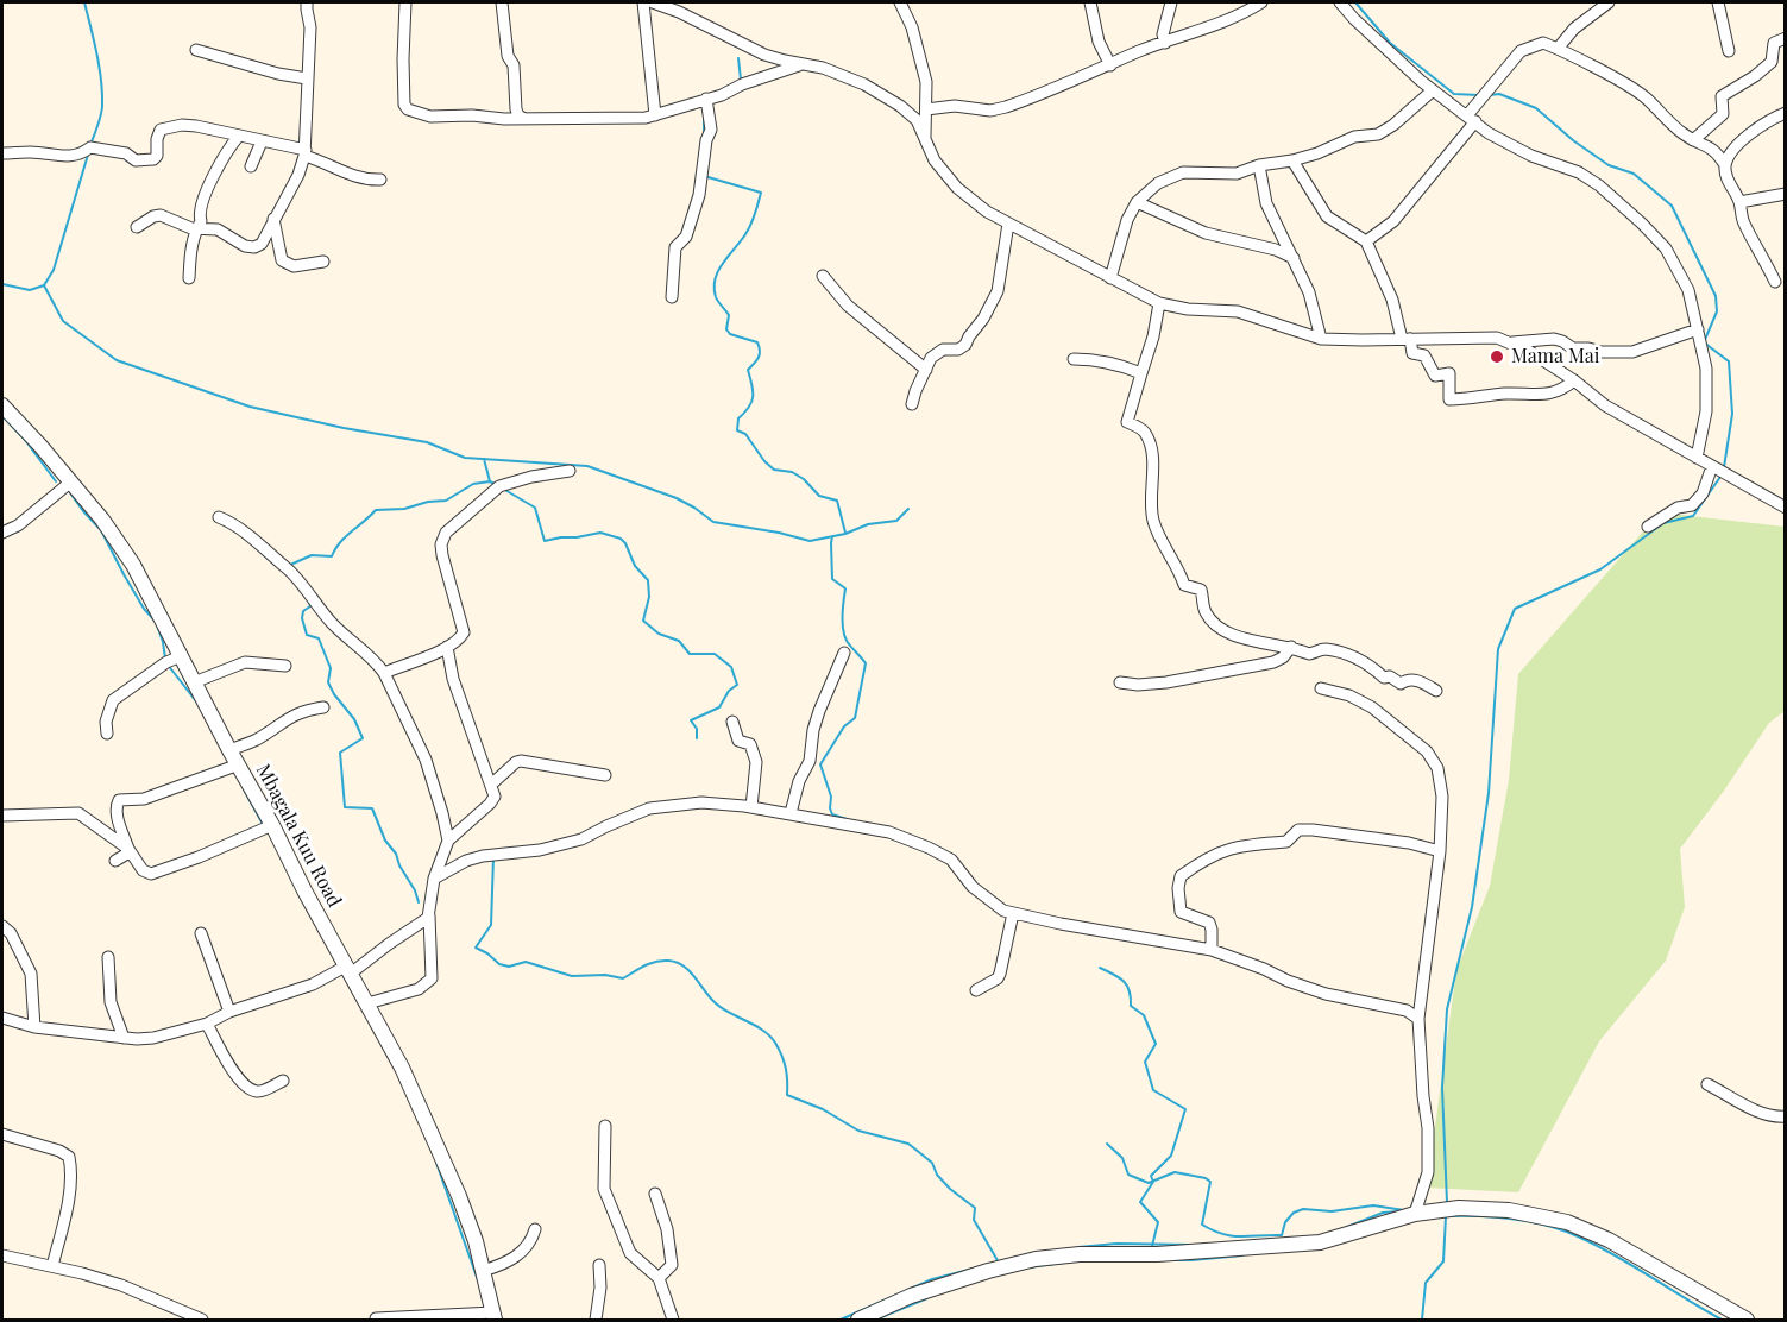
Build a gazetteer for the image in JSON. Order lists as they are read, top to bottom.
{
  "streets": {
    "street": ["Mbagala Kuu Road"]
  },
  "places": ["Mama Mai"]
}
